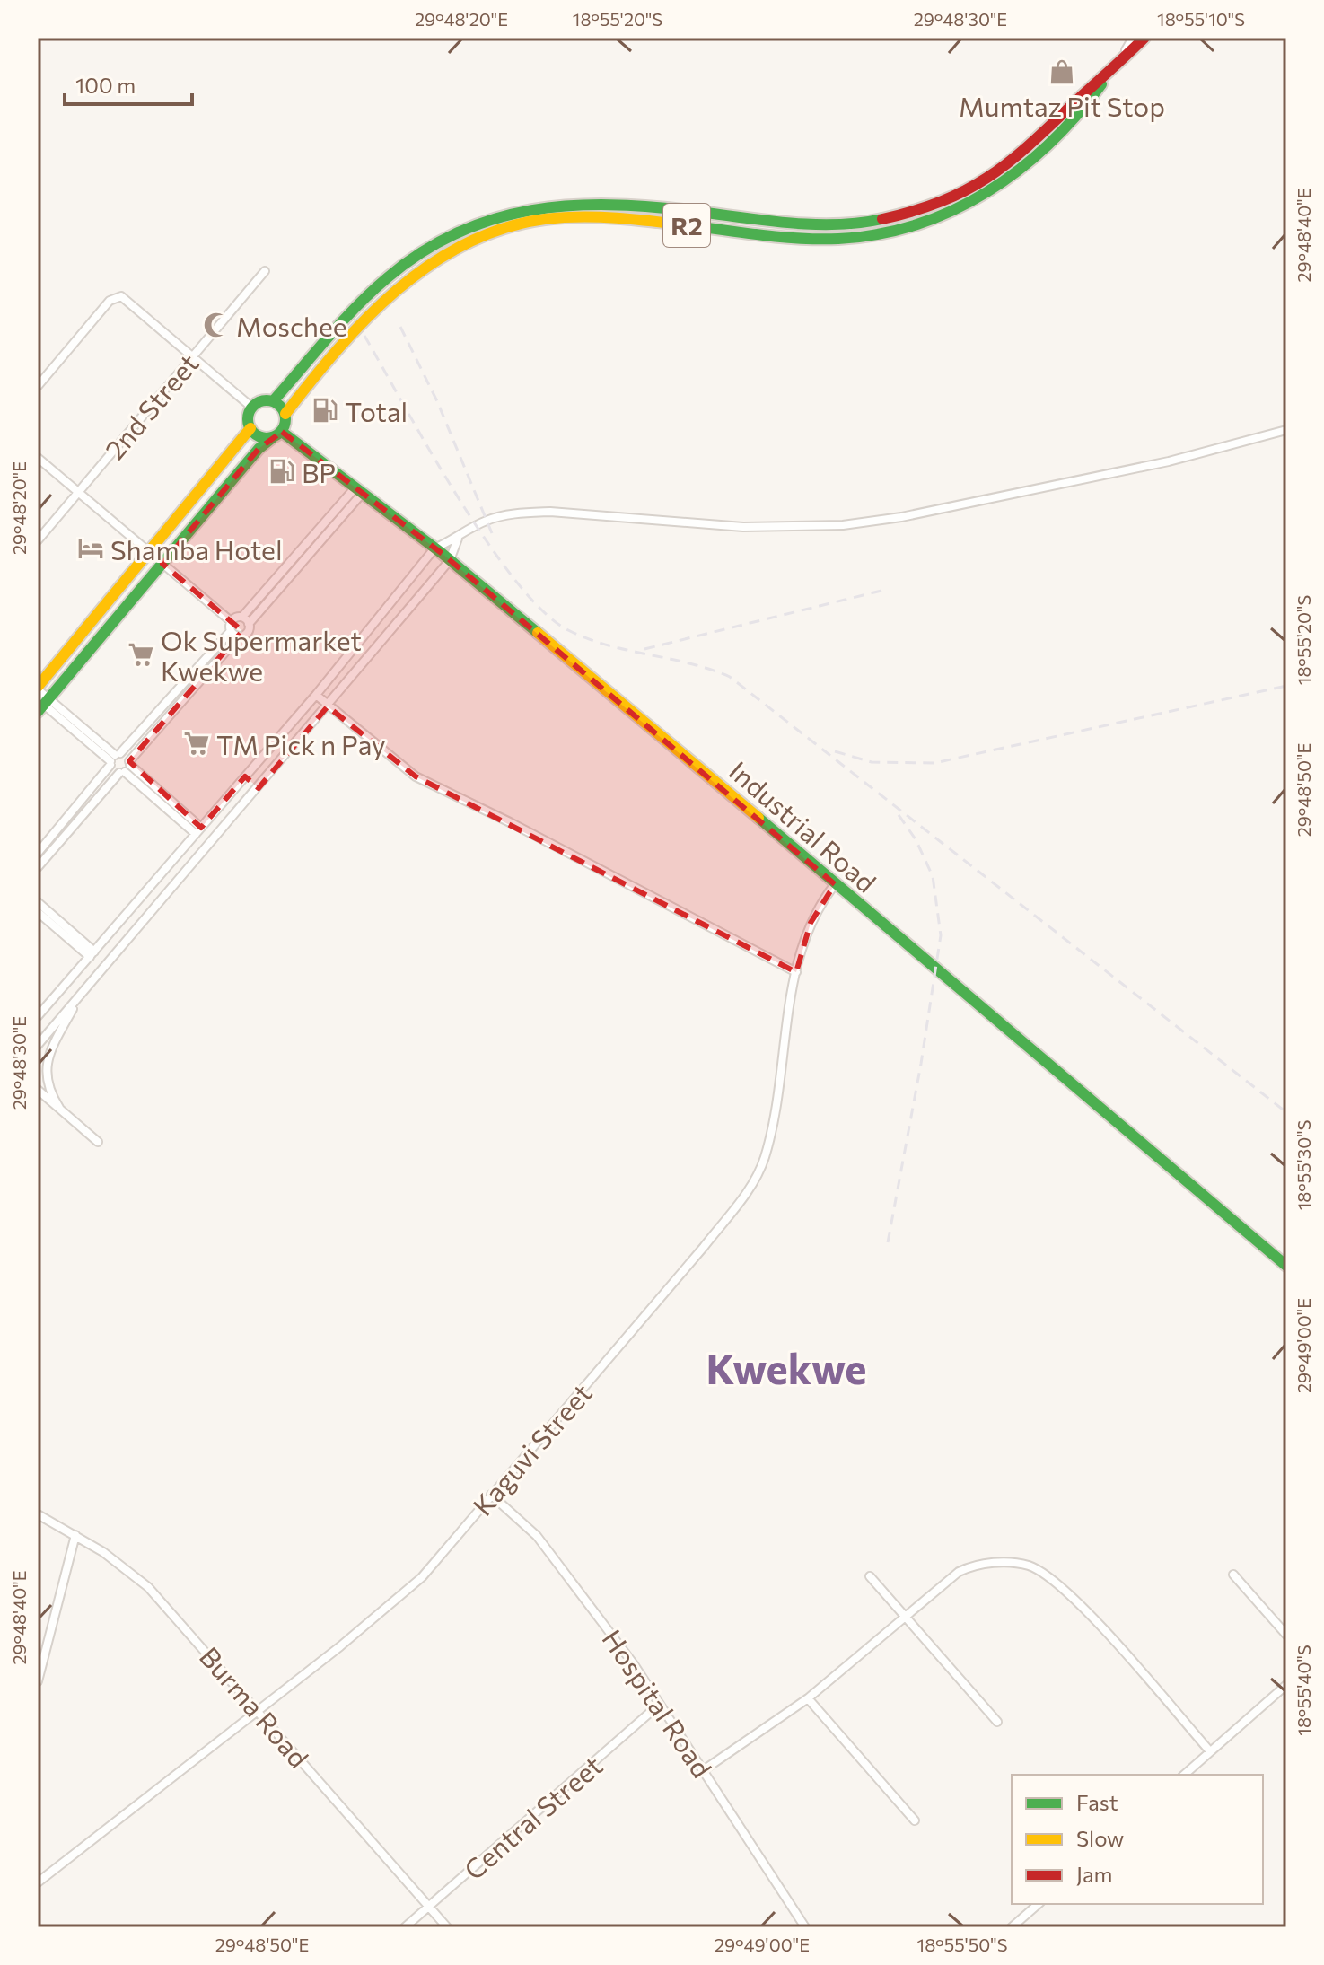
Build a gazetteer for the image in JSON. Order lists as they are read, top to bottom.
{
  "streets": {
    "main road": ["R2", "Industrial Road"],
    "street": [
      "2nd Street",
      "Kaguvi Street",
      "Hospital Road",
      "Burma Road",
      "Central Street"
    ]
  },
  "crossings": [
    ["R2", "Industrial Road"],
    ["Industrial Road", "Kaguvi Street"],
    ["Kaguvi Street", "Hospital Road"],
    ["Kaguvi Street", "Burma Road"],
    ["Hospital Road", "Central Street"],
    ["Burma Road", "Central Street"]
  ],
  "districts": ["Kwekwe"],
  "places": {
    "shop": ["Mumtaz Pit Stop"],
    "mosque": ["Moschee"],
    "fuel station": ["Total", "BP"],
    "hotel": ["Shamba Hotel"],
    "supermarket": ["Ok Supermarket Kwekwe", "TM Pick n Pay"]
  },
  "legend": ["Fast", "Slow", "Jam"],
  "scale_bar": "100 m",
  "coordinates": [
    "29°48'20\"E",
    "18°55'20\"S",
    "29°48'30\"E",
    "18°55'10\"S",
    "29°48'40\"E",
    "29°48'50\"E",
    "18°55'30\"S",
    "29°49'00\"E",
    "18°55'40\"S",
    "18°55'50\"S"
  ]
}
